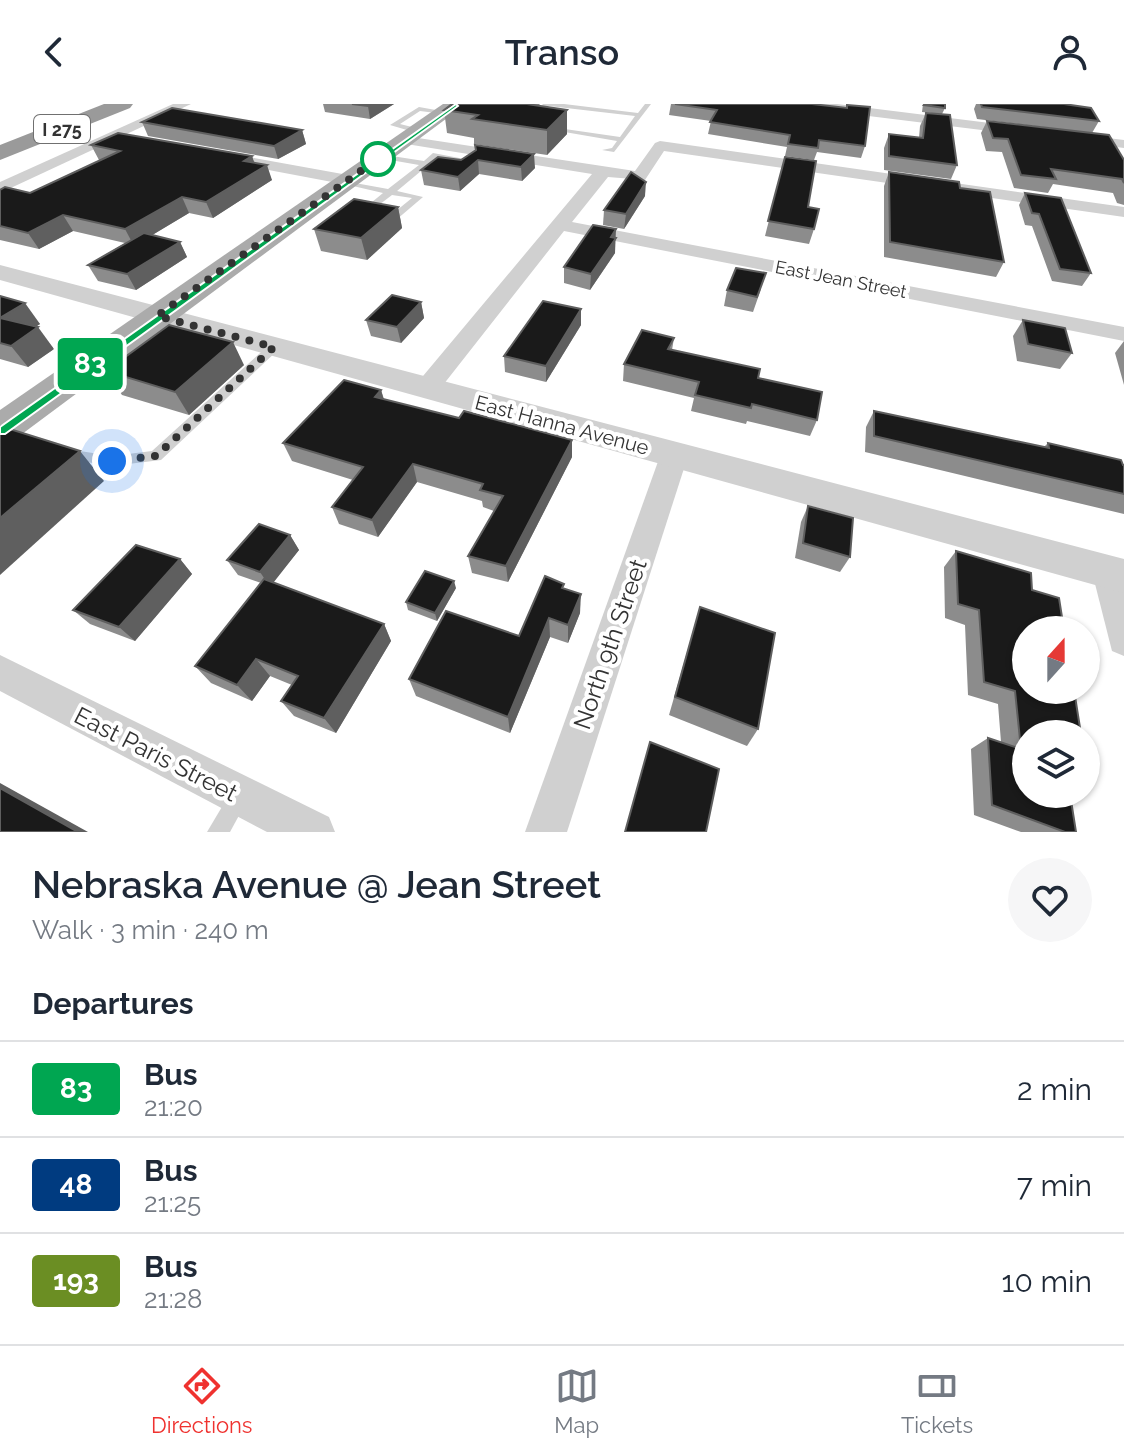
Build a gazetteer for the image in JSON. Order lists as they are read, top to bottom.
{
  "streets": {
    "highway": ["I 275"],
    "street": [
      "East Jean Street",
      "East Hanna Avenue",
      "North 9th Street",
      "East Paris Street"
    ]
  },
  "crossings": [
    ["East Hanna Avenue", "North 9th Street"]
  ],
  "lines": ["bus line 83"],
  "north": "top",
  "page": {
    "header": "Transo",
    "on_map": "83",
    "heading": [
      ["Nebraska Avenue @ Jean Street", "Walk · 3 min · 240 m"],
      "Departures"
    ],
    "list": [
      {
        "mark": "83",
        "name": "Bus",
        "note": "21:20",
        "value": "2 min"
      },
      {
        "mark": "48",
        "name": "Bus",
        "note": "21:25",
        "value": "7 min"
      },
      {
        "mark": "193",
        "name": "Bus",
        "note": "21:28",
        "value": "10 min"
      }
    ],
    "tabs": ["Directions", "Map", "Tickets"]
  }
}
